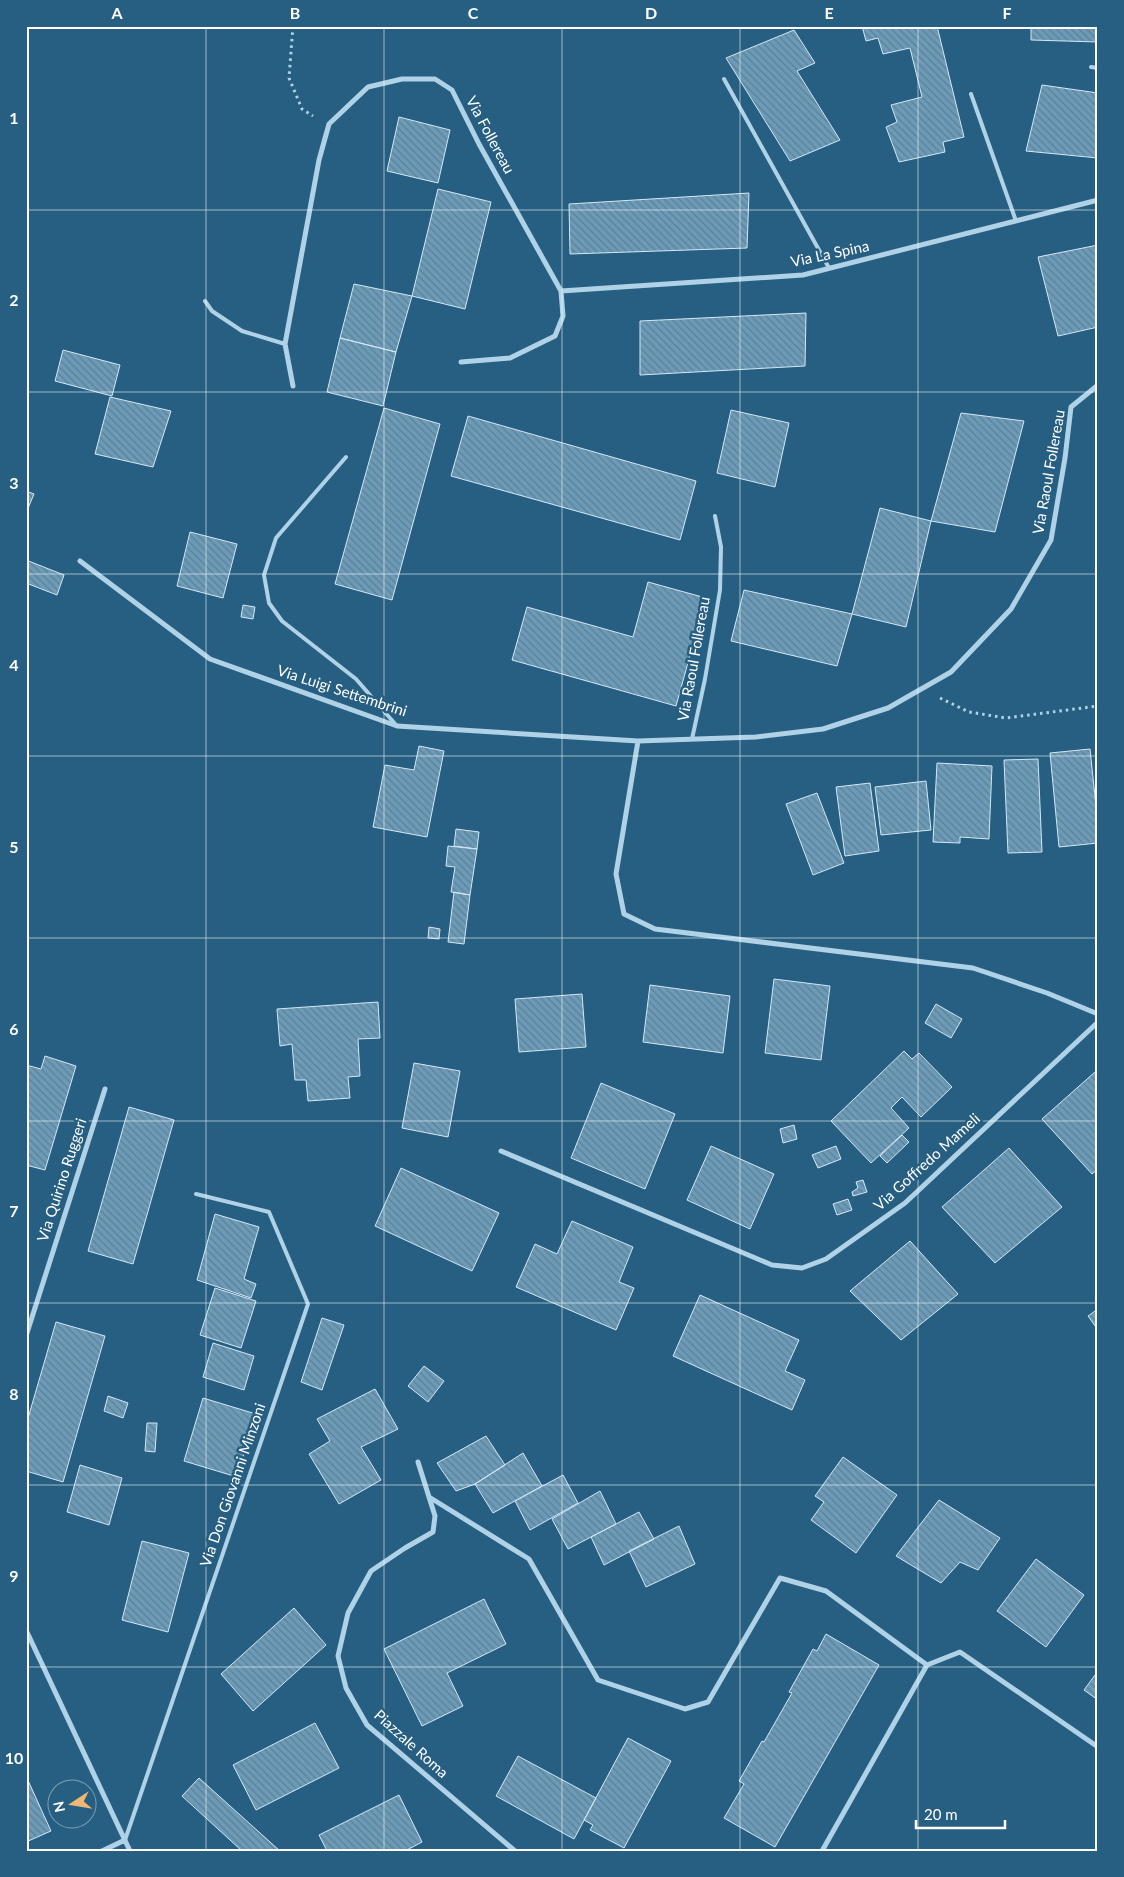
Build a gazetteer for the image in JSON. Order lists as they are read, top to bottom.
{
  "streets": {
    "street": [
      "Via Follereau",
      "Via La Spina",
      "Via Raoul Follereau",
      "Via Luigi Settembrini",
      "Via Goffredo Mameli",
      "Via Quirino Ruggeri",
      "Piazzale Roma"
    ],
    "lane": ["Via Don Giovanni Minzoni"]
  },
  "crossings": [
    ["Via Follereau", "Via La Spina"],
    ["Via Raoul Follereau", "Via Luigi Settembrini"]
  ],
  "scale_bar": "20 m",
  "north": "left",
  "grid": {
    "columns": [
      "A",
      "B",
      "C",
      "D",
      "E",
      "F"
    ],
    "rows": [
      "1",
      "2",
      "3",
      "4",
      "5",
      "6",
      "7",
      "8",
      "9",
      "10"
    ]
  }
}
